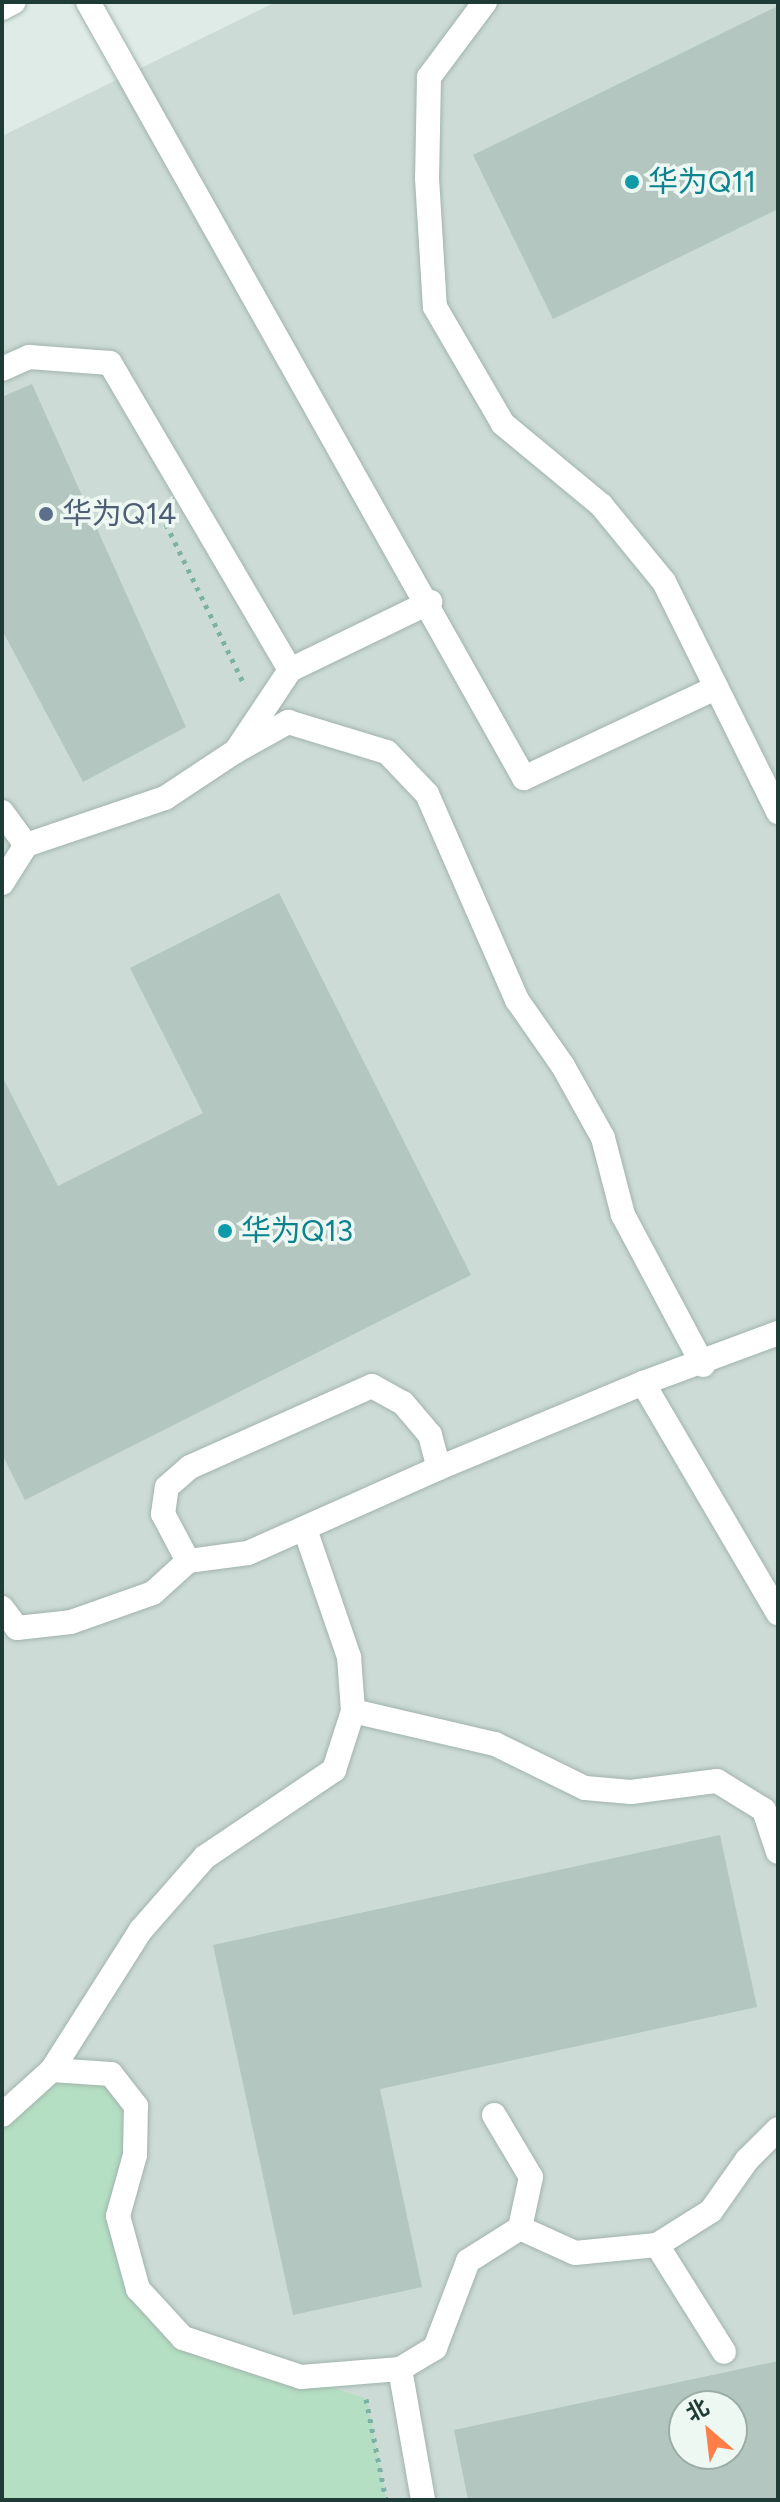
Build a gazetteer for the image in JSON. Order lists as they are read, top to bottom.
{
  "places": ["华为Q11", "华为Q14", "华为Q13"],
  "north": "top left"
}
